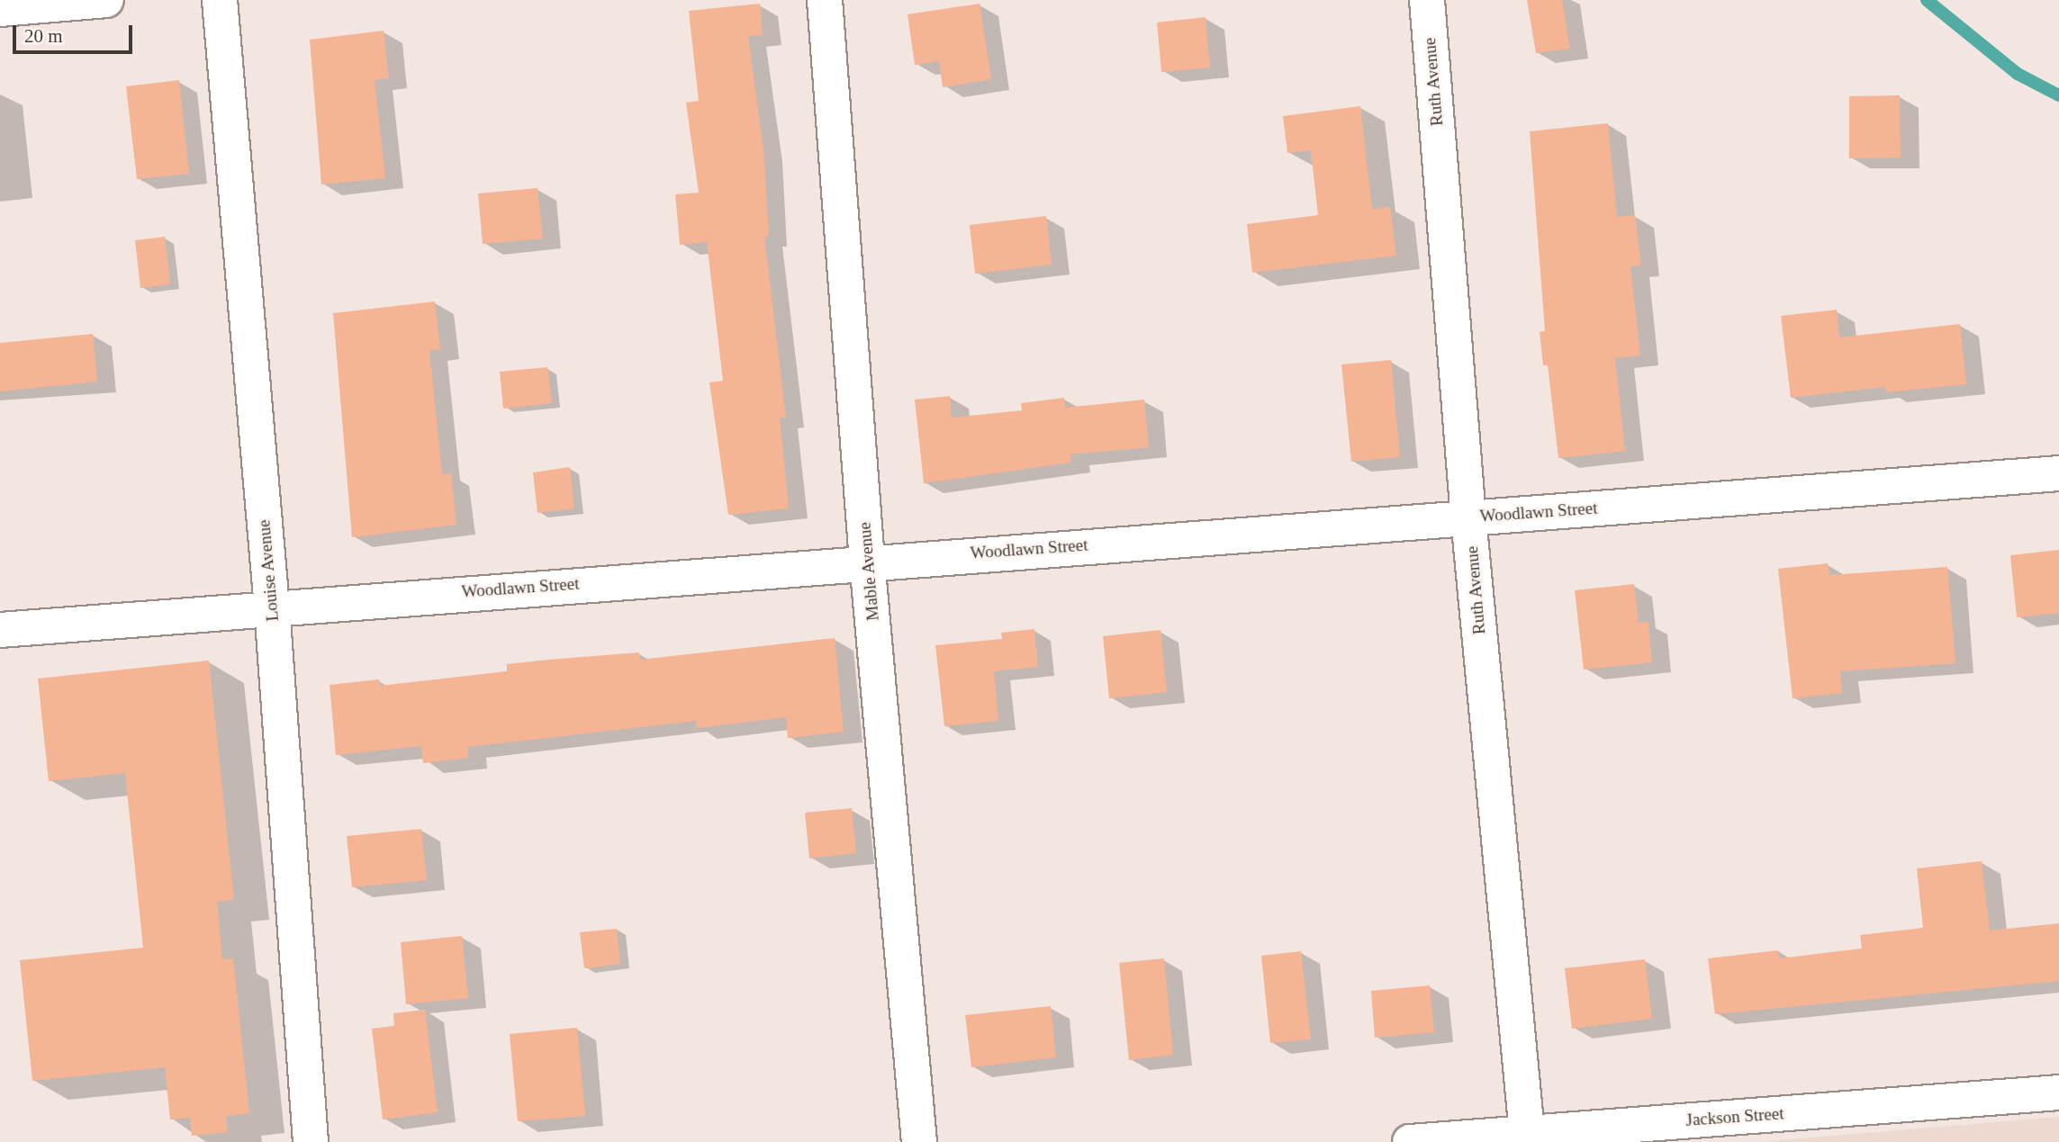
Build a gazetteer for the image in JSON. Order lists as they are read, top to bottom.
{
  "streets": {
    "street": [
      "Ruth Avenue",
      "Woodlawn Street",
      "Louise Avenue",
      "Mable Avenue",
      "Jackson Street"
    ]
  },
  "crossings": [
    ["Ruth Avenue", "Woodlawn Street"],
    ["Ruth Avenue", "Jackson Street"],
    ["Woodlawn Street", "Louise Avenue"],
    ["Woodlawn Street", "Mable Avenue"]
  ],
  "scale_bar": "20 m"
}
